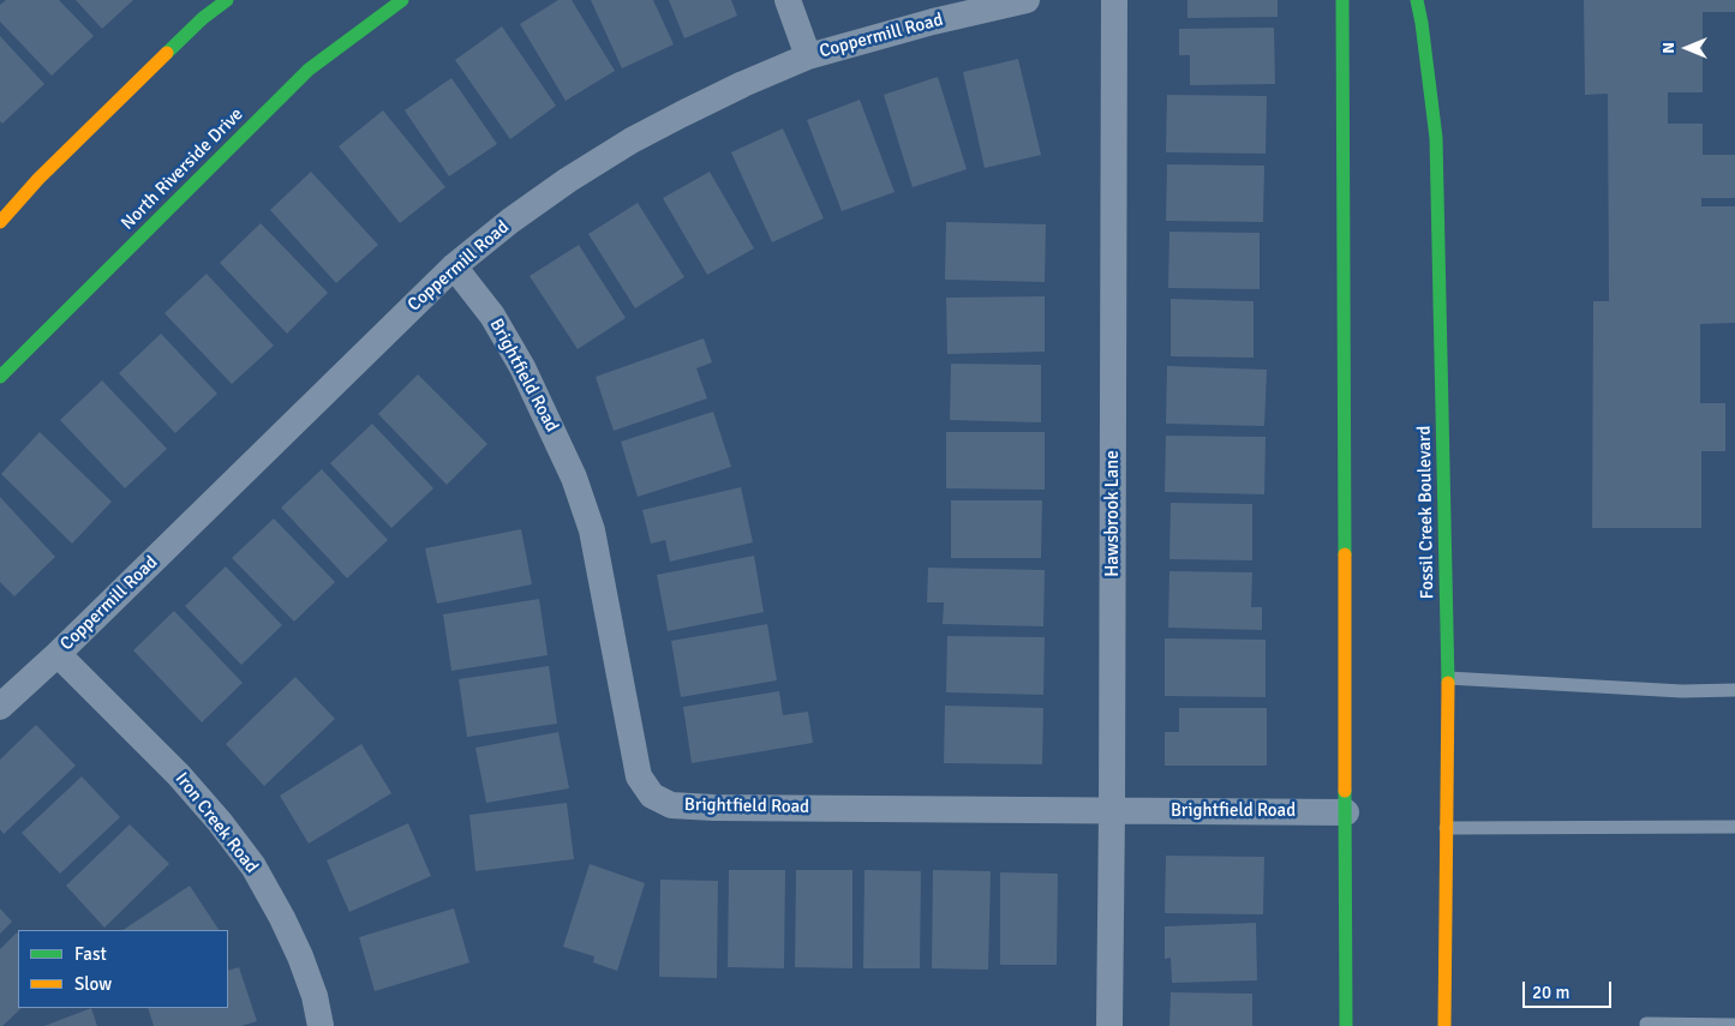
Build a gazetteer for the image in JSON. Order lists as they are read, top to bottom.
{
  "streets": {
    "main road": ["North Riverside Drive", "Fossil Creek Boulevard"],
    "street": [
      "Coppermill Road",
      "Brightfield Road",
      "Hawsbrook Lane",
      "Iron Creek Road"
    ]
  },
  "crossings": [
    ["Coppermill Road", "Brightfield Road"],
    ["Coppermill Road", "Iron Creek Road"],
    ["Brightfield Road", "Hawsbrook Lane"]
  ],
  "legend": ["Fast", "Slow"],
  "scale_bar": "20 m",
  "north": "left"
}
